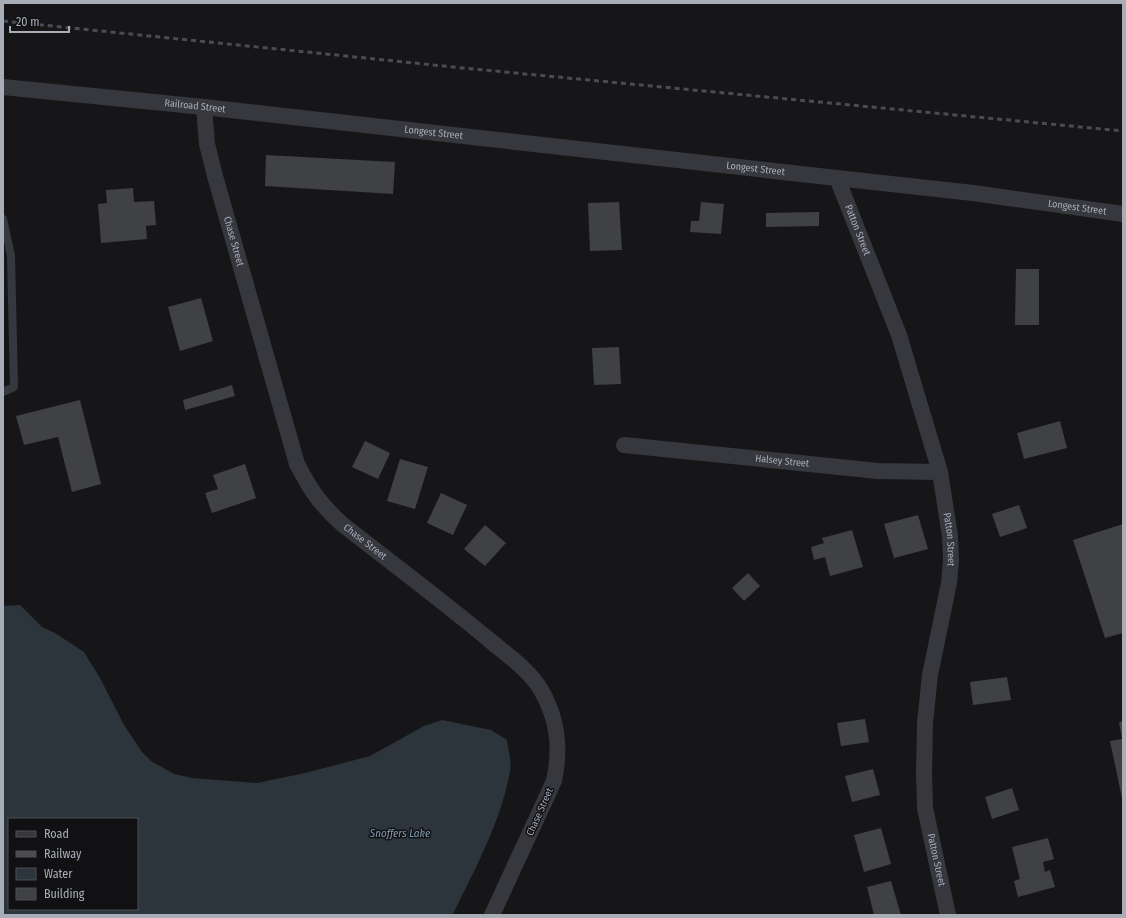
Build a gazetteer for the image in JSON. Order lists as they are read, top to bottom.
{
  "streets": {
    "street": [
      "Railroad Street",
      "Longest Street",
      "Patton Street",
      "Chase Street",
      "Halsey Street"
    ]
  },
  "crossings": [
    ["Railroad Street", "Longest Street"],
    ["Railroad Street", "Chase Street"],
    ["Longest Street", "Patton Street"],
    ["Patton Street", "Halsey Street"]
  ],
  "water": ["Snoffers Lake"],
  "legend": [
    "Road",
    "Railway",
    "Water",
    "Building"
  ],
  "scale_bar": "20 m"
}
